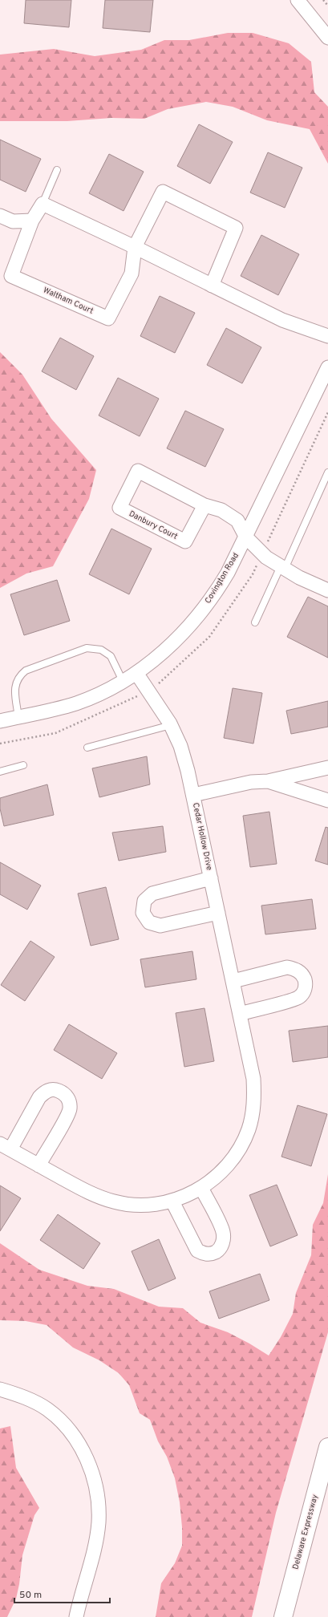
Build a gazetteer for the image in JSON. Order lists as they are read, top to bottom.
{
  "streets": {
    "highway": ["Delaware Expressway"],
    "street": [
      "Waltham Court",
      "Danbury Court",
      "Covington Road",
      "Cedar Hollow Drive"
    ]
  },
  "crossings": [
    ["Danbury Court", "Covington Road"],
    ["Covington Road", "Cedar Hollow Drive"]
  ],
  "scale_bar": "50 m"
}
